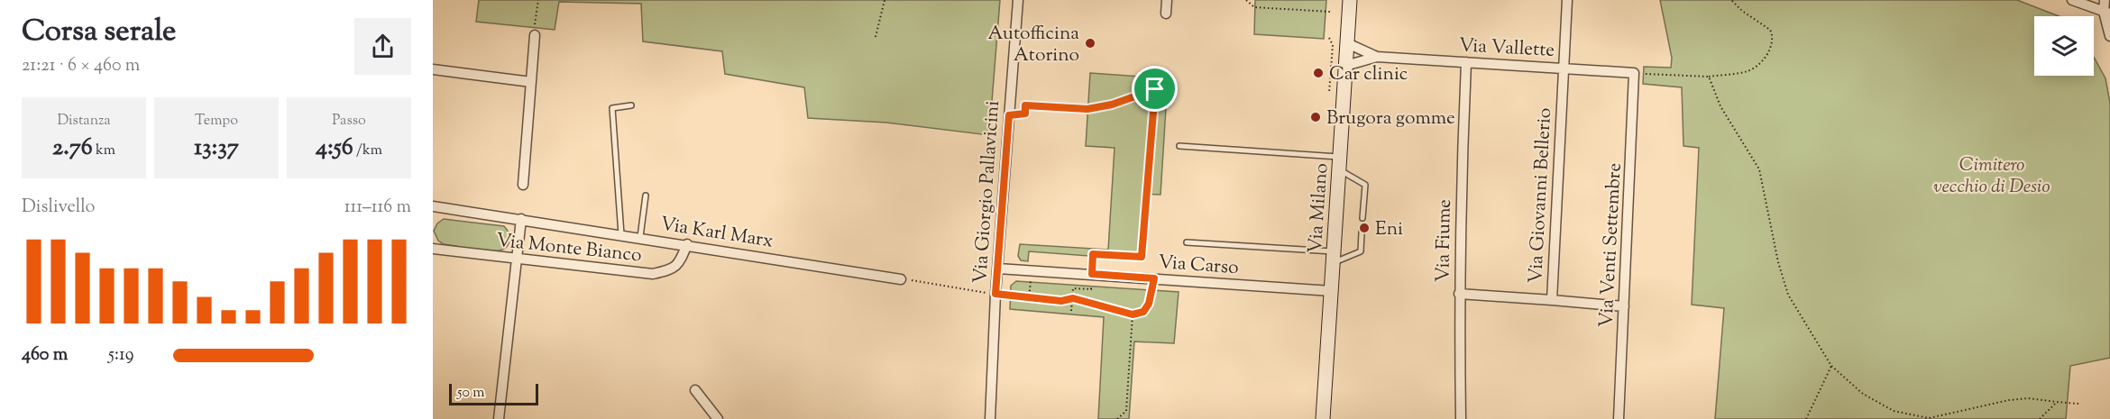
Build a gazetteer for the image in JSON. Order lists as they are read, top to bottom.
{
  "streets": {
    "main road": ["Via Milano"],
    "street": [
      "Via Vallette",
      "Via Giorgio Pallavicini",
      "Via Giovanni Bellerio",
      "Via Karl Marx",
      "Via Fiume",
      "Via Venti Settembre",
      "Via Monte Bianco",
      "Via Carso"
    ]
  },
  "crossings": [
    ["Via Vallette", "Via Giovanni Bellerio"],
    ["Via Vallette", "Via Milano"],
    ["Via Vallette", "Via Fiume"],
    ["Via Vallette", "Via Venti Settembre"],
    ["Via Giorgio Pallavicini", "Via Carso"],
    ["Via Giovanni Bellerio", "Via Fiume"],
    ["Via Milano", "Via Carso"],
    ["Via Karl Marx", "Via Monte Bianco"]
  ],
  "parks": ["Cimitero vecchio di Desio"],
  "places": [
    "Autofficina Atorino",
    "Car clinic",
    "Brugora gomme",
    "Eni"
  ],
  "scale_bar": "50 m",
  "page": {
    "heading": ["Corsa serale", "21:21 · 6 × 460 m"],
    "stats": [
      ["Distanza", "2.76 km"],
      ["Tempo", "13:37"],
      ["Passo", "4:56 /km"]
    ],
    "chart": ["Dislivello", "111–116 m"],
    "list": [
      {
        "name": "460 m",
        "note": "5:19"
      }
    ],
    "scale": "50 m"
  }
}
